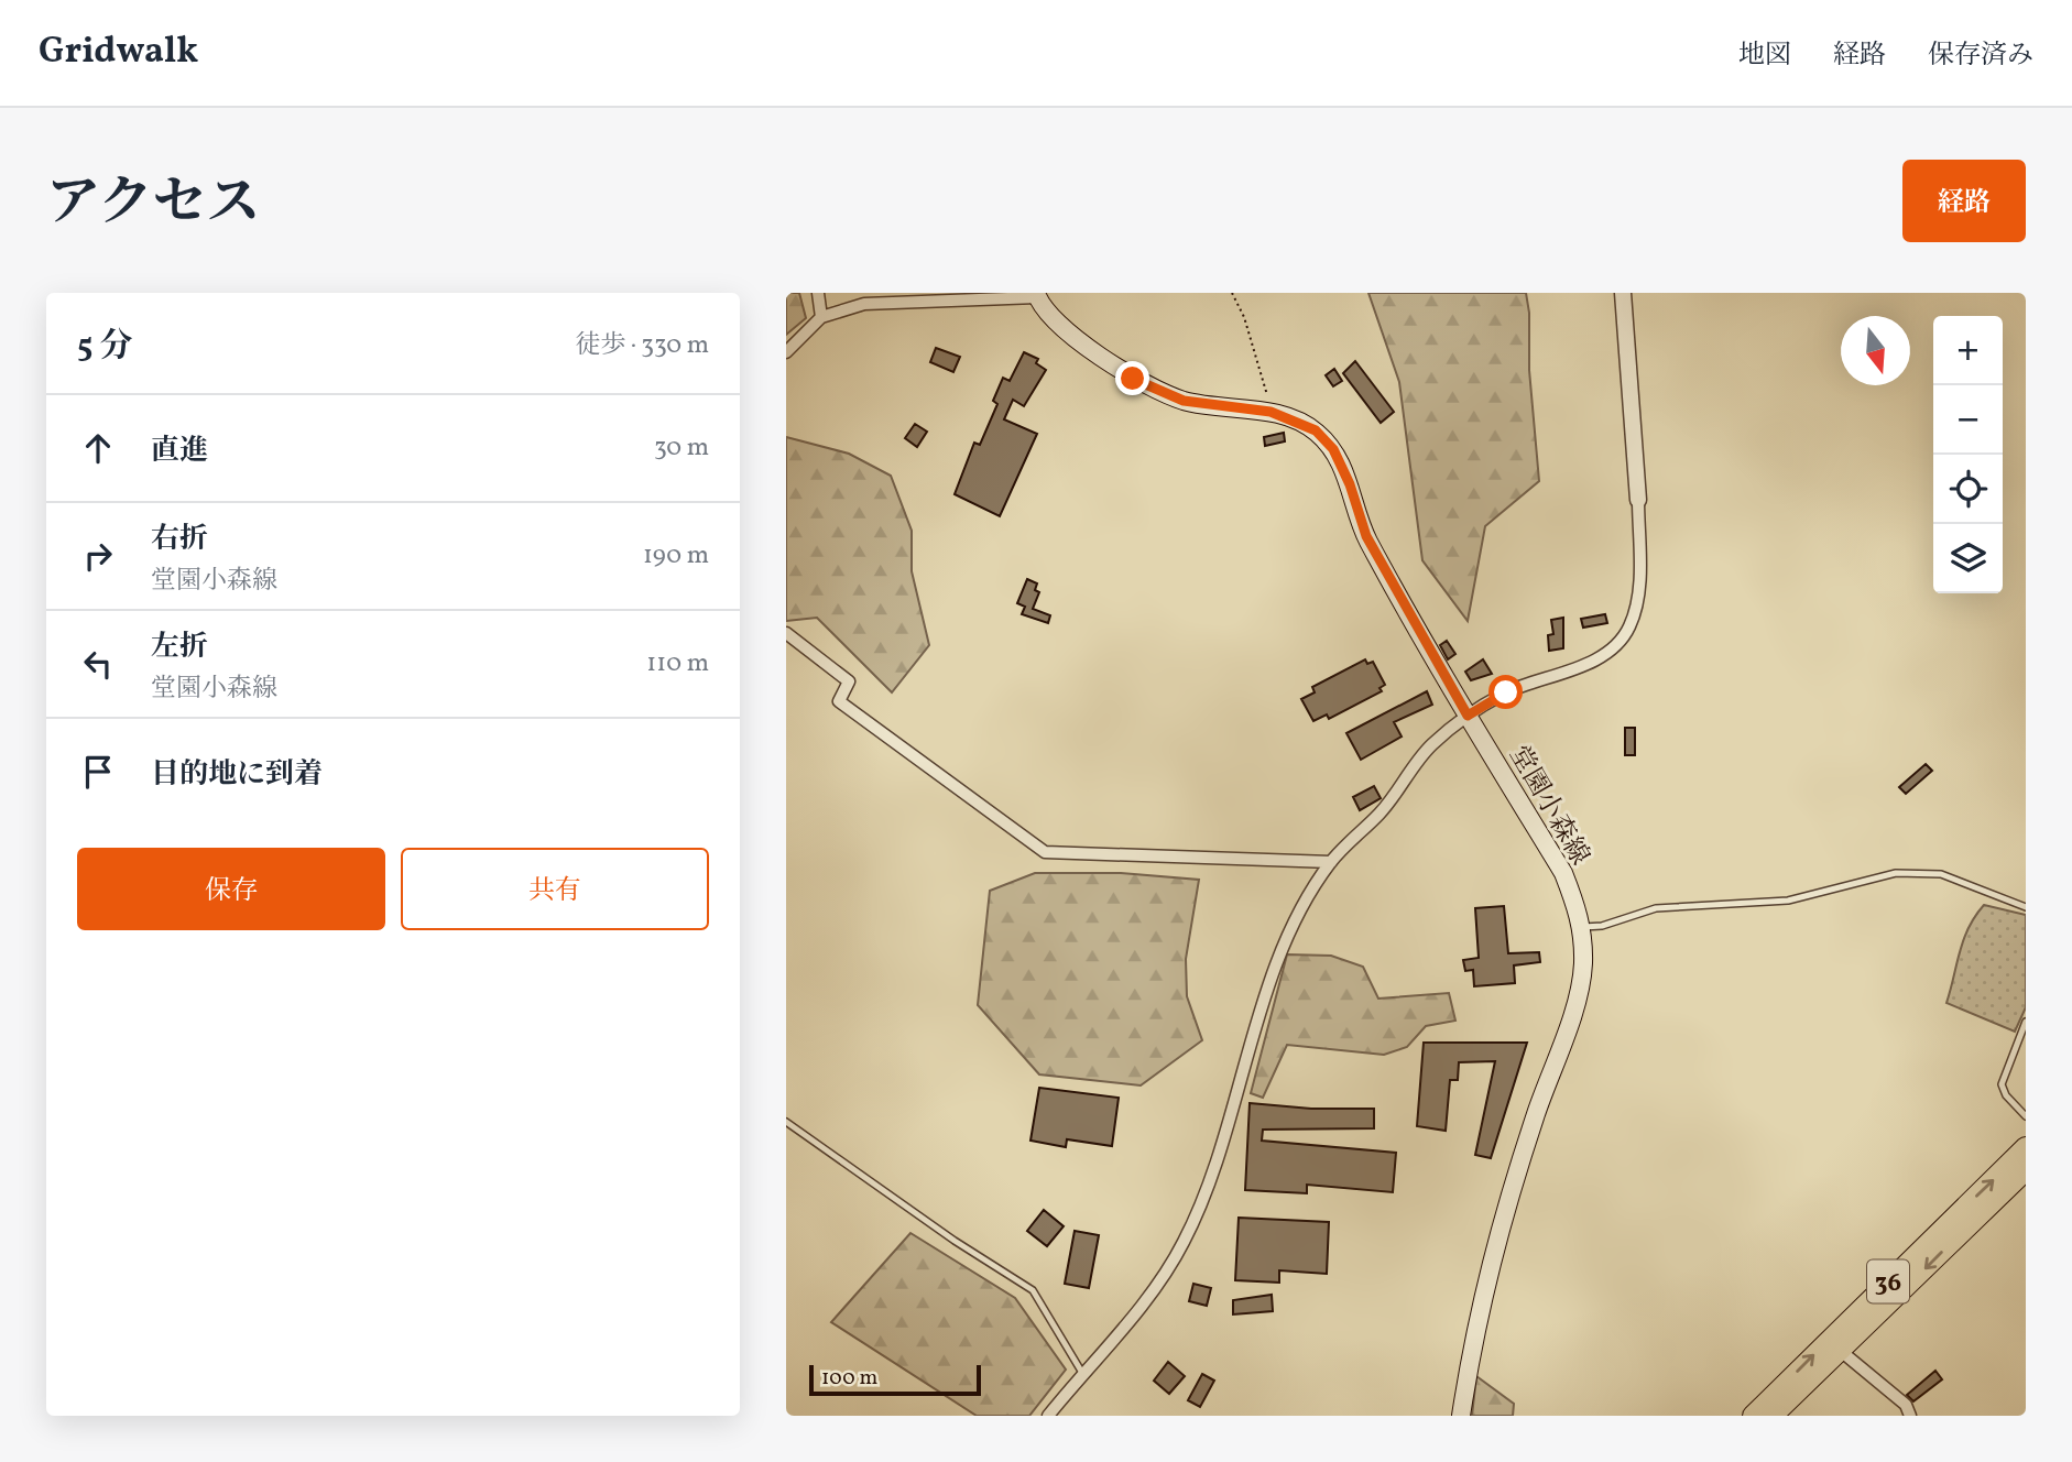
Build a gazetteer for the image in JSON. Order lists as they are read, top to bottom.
{
  "streets": {
    "main road": ["堂園小森線", "36"]
  },
  "scale_bar": "100 m",
  "north": "bottom",
  "page": {
    "header": "Gridwalk",
    "nav": ["地図", "経路", "保存済み"],
    "title": "アクセス",
    "buttons": [
      "経路",
      ["保存", "共有"]
    ],
    "heading": ["5 分", "徒歩 · 330 m"],
    "map_buttons": ["+", "−"],
    "list": [
      ["直進", "30 m"],
      ["右折", "堂園小森線", "190 m"],
      ["左折", "堂園小森線", "110 m"],
      "目的地に到着"
    ],
    "scale": "100 m"
  }
}
